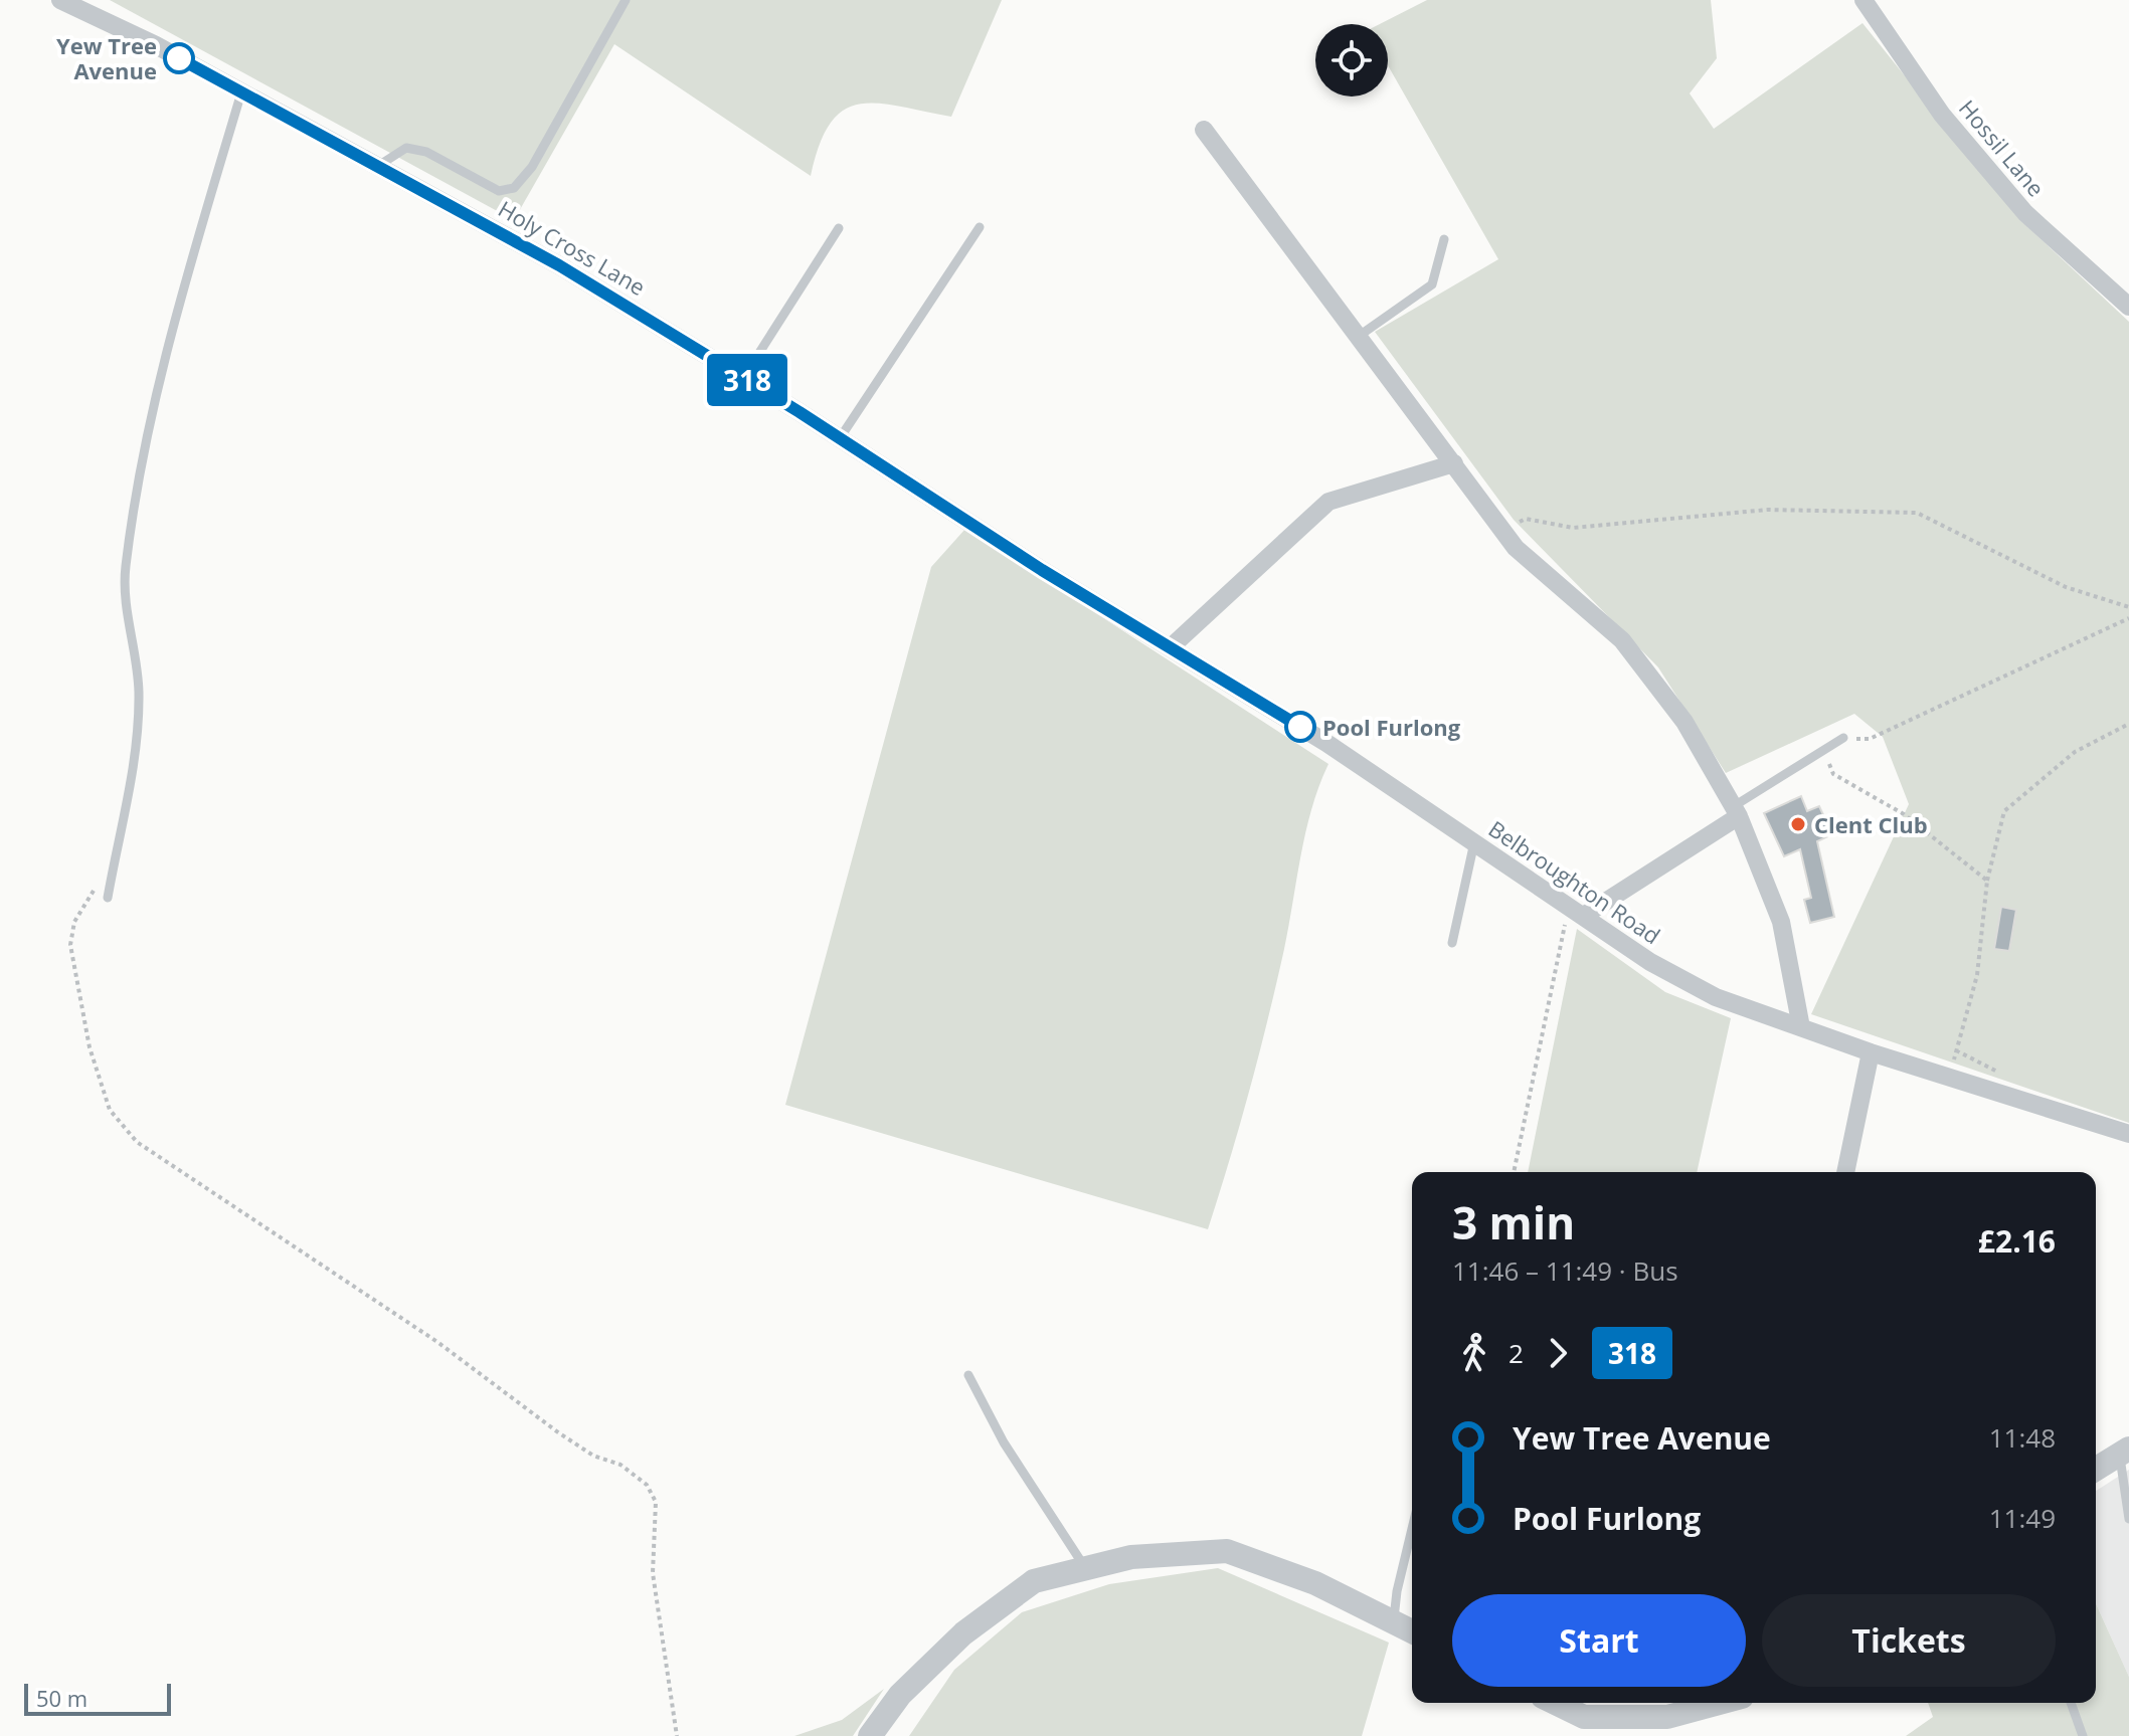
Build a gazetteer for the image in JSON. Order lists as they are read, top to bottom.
{
  "streets": {
    "street": ["Hossil Lane", "Holy Cross Lane", "Belbroughton Road"]
  },
  "crossings": [
    ["Holy Cross Lane", "Belbroughton Road"]
  ],
  "places": ["Yew Tree Avenue", "Pool Furlong", "Clent Club"],
  "lines": ["bus line 318"],
  "scale_bar": "50 m",
  "page": {
    "on_map": "318",
    "heading": ["3 min", "11:46 – 11:49 · Bus", "£2.16"],
    "legs": ["2", "318"],
    "list": [
      {
        "name": "Yew Tree Avenue",
        "value": "11:48"
      },
      {
        "name": "Pool Furlong",
        "value": "11:49"
      }
    ],
    "buttons": ["Start", "Tickets"],
    "scale": "50 m"
  }
}
